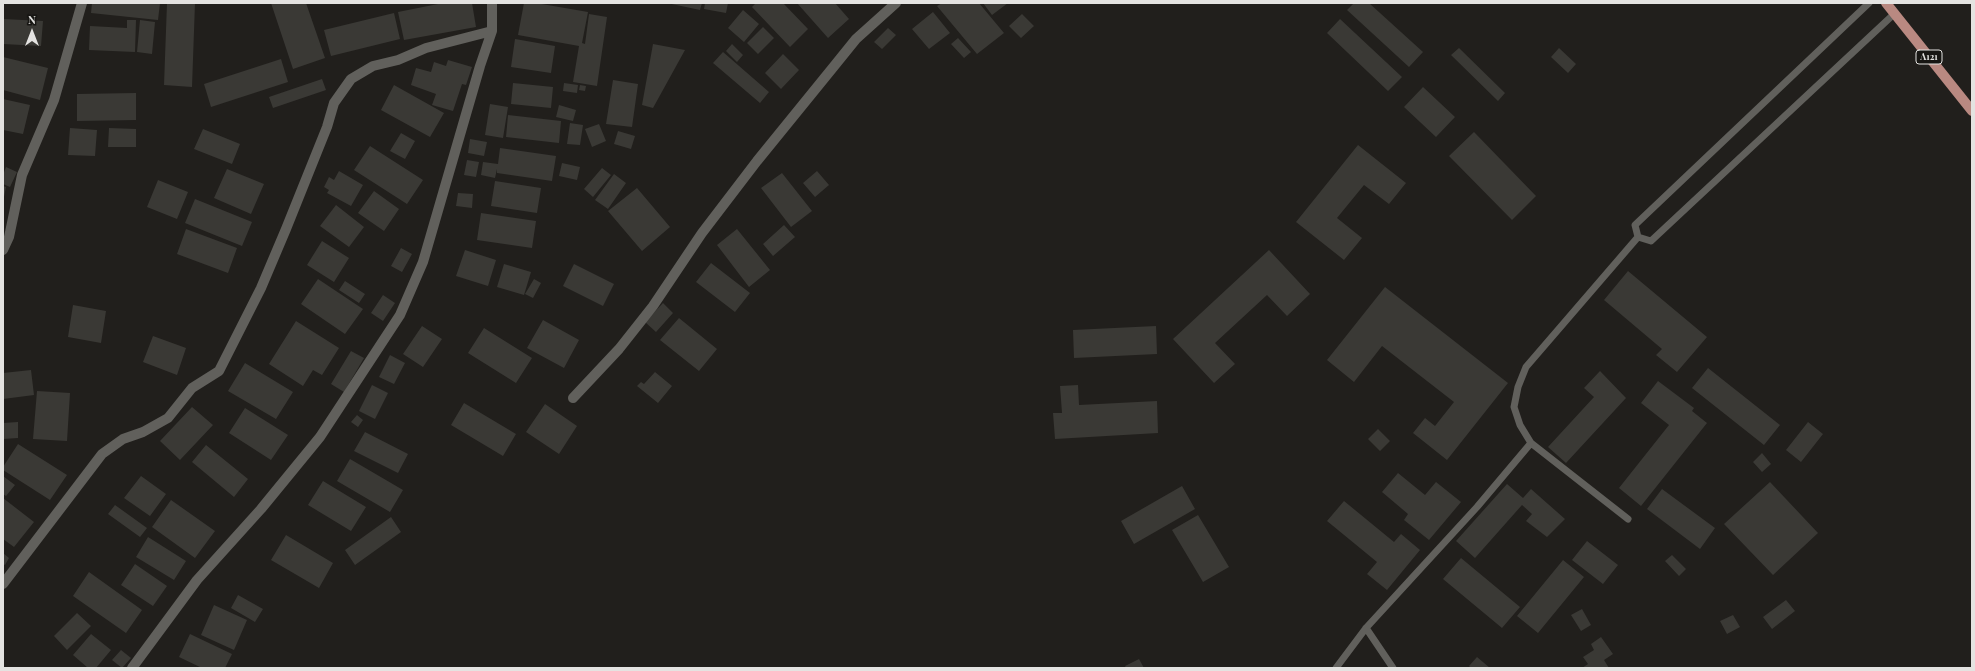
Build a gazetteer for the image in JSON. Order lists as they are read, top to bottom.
{
  "streets": {
    "main road": ["A121"]
  },
  "north": "top"
}
